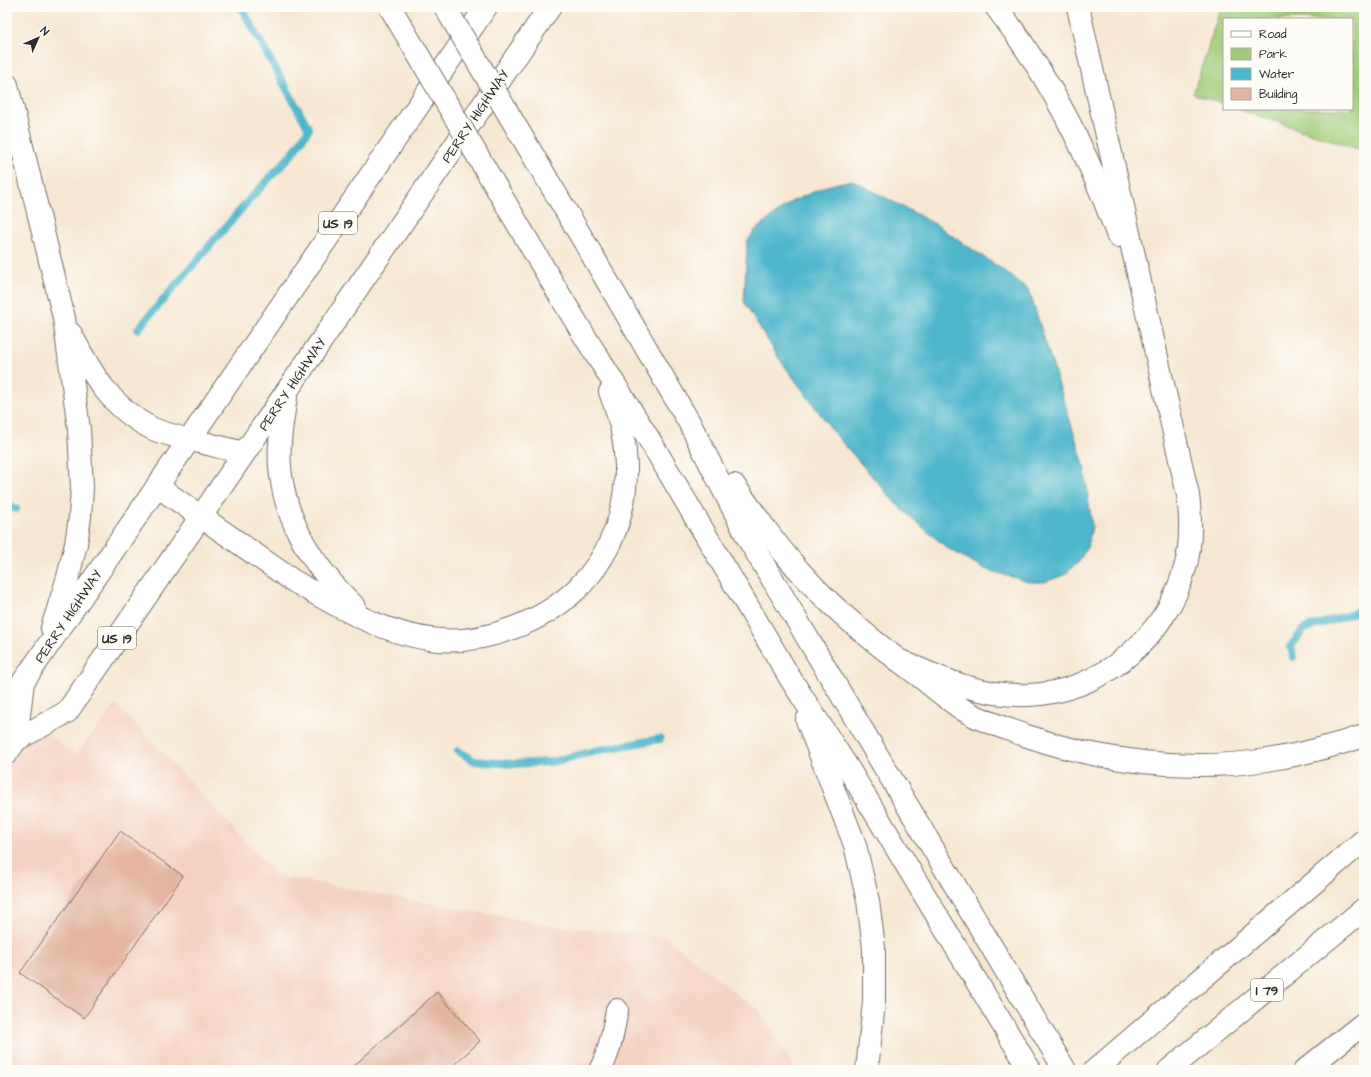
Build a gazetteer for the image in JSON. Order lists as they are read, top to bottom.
{
  "streets": {
    "main road": ["PERRY HIGHWAY", "US 19", "I 79"]
  },
  "legend": [
    "Road",
    "Park",
    "Water",
    "Building"
  ],
  "north": "top right"
}
